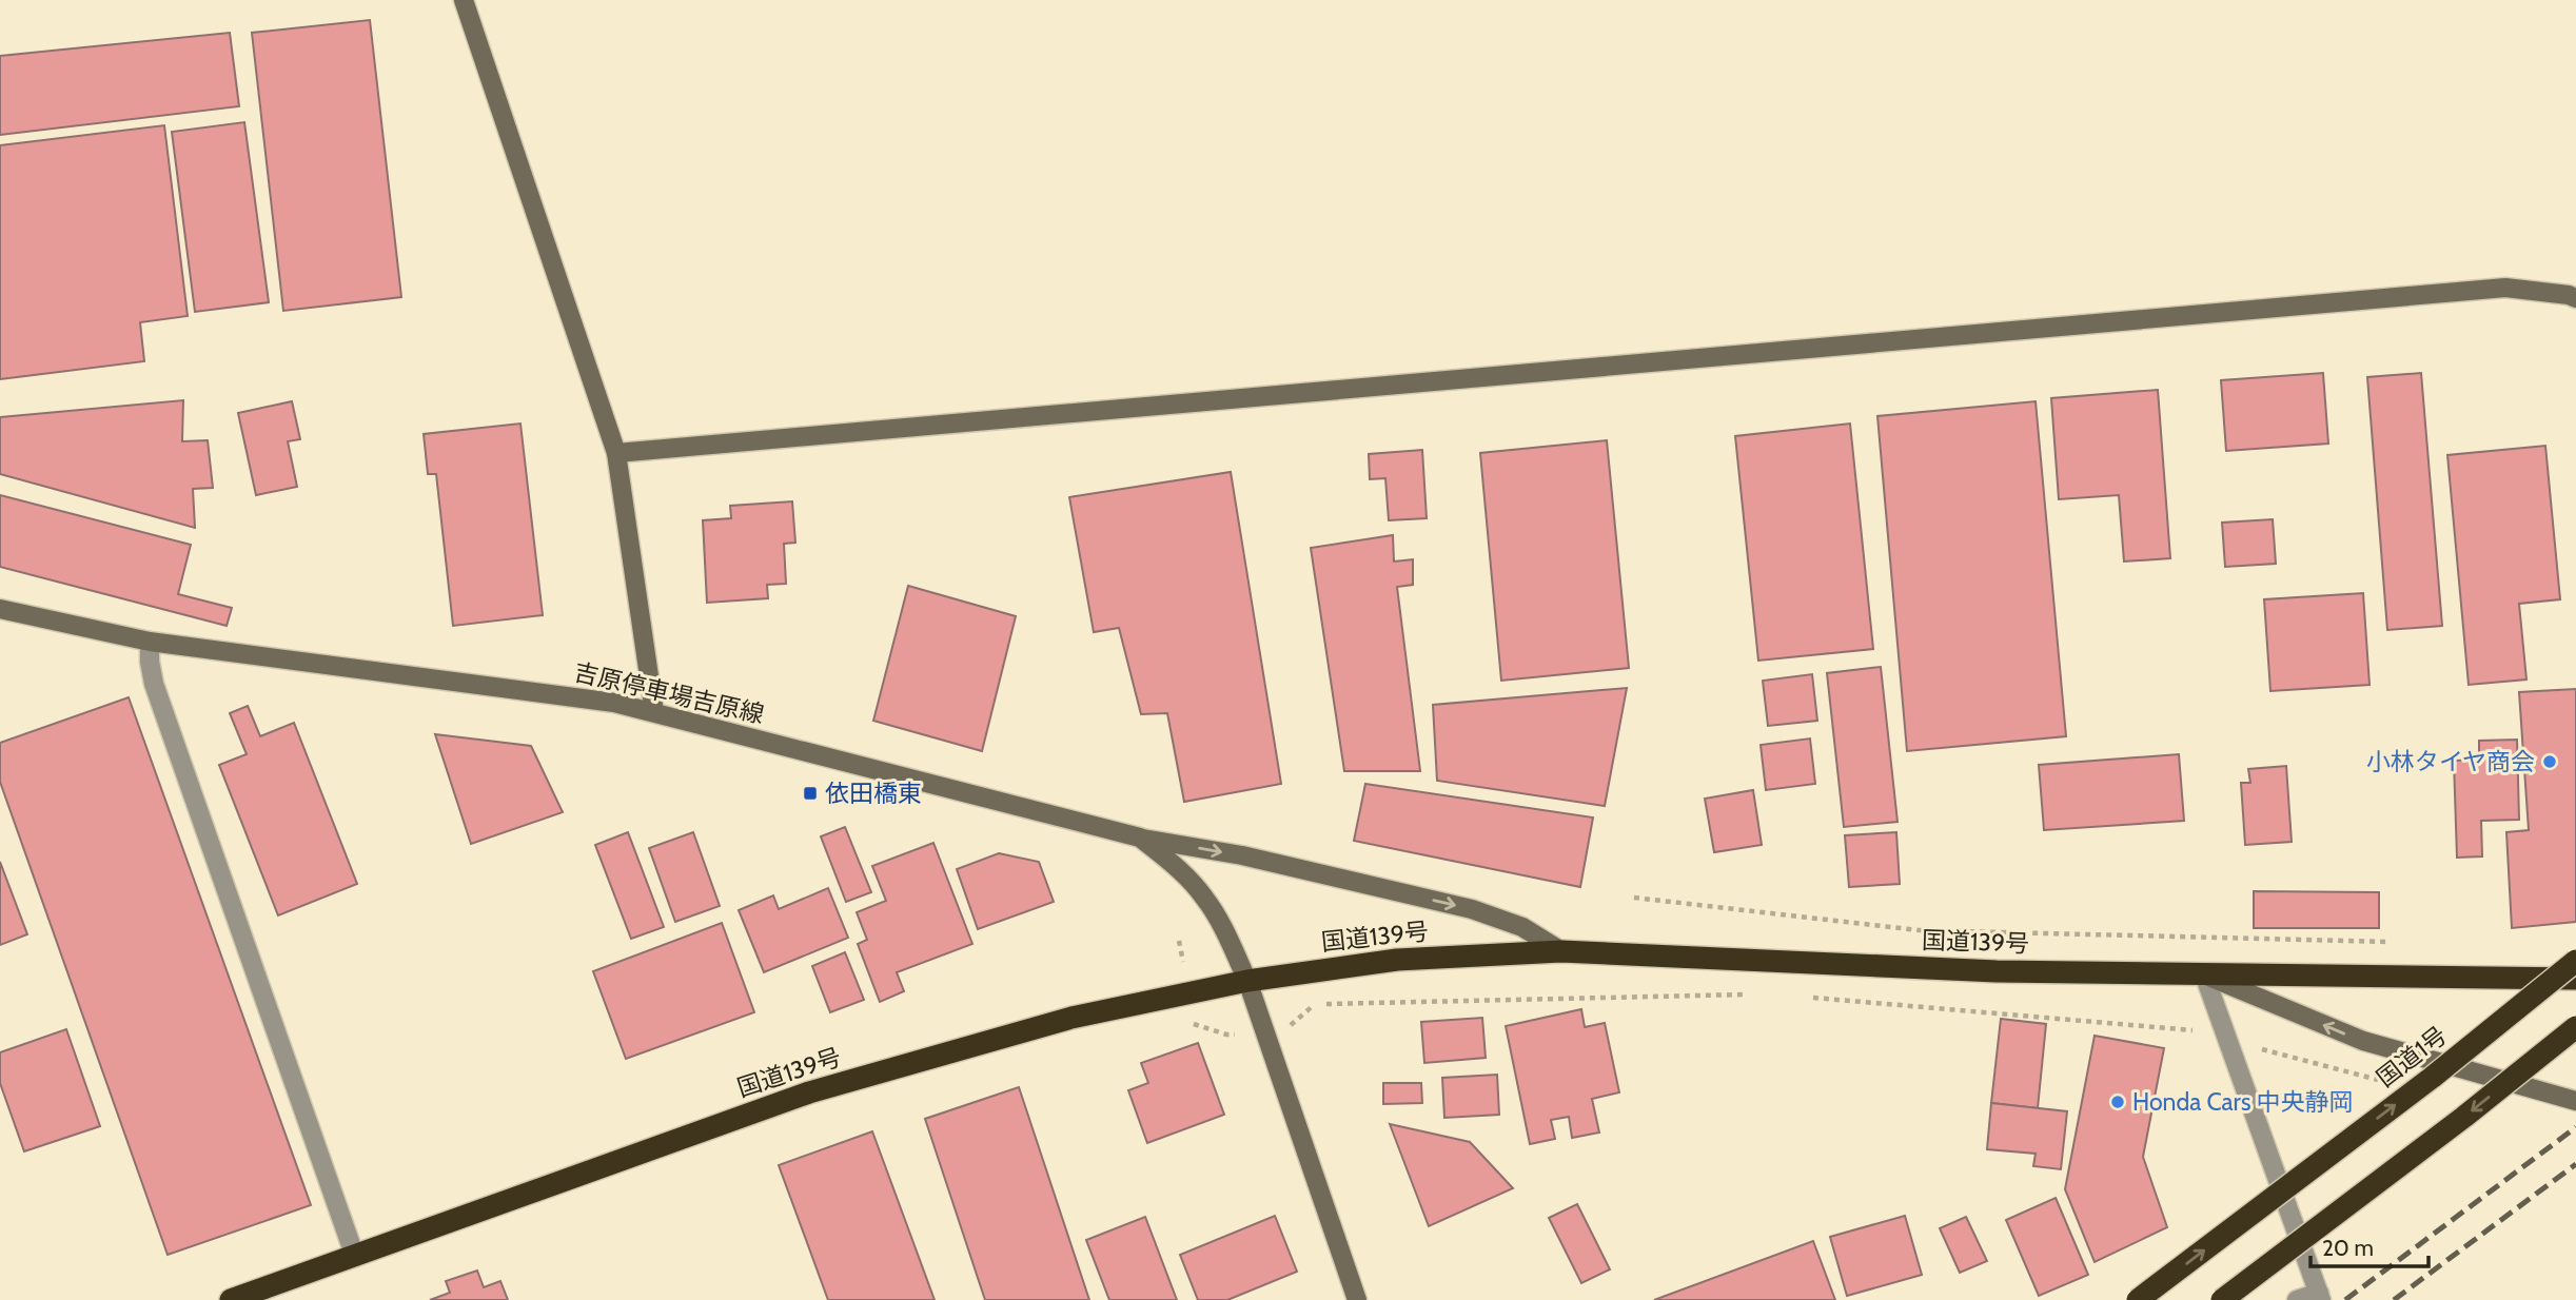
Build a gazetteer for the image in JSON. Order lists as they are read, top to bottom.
{
  "streets": {
    "highway": ["国道139号", "国道1号"],
    "street": ["吉原停車場吉原線"]
  },
  "crossings": [
    ["吉原停車場吉原線", "国道139号"]
  ],
  "places": {
    "other": ["小林タイヤ商会", "Honda Cars 中央静岡"],
    "transit": ["依田橋東"]
  },
  "scale_bar": "20 m"
}
